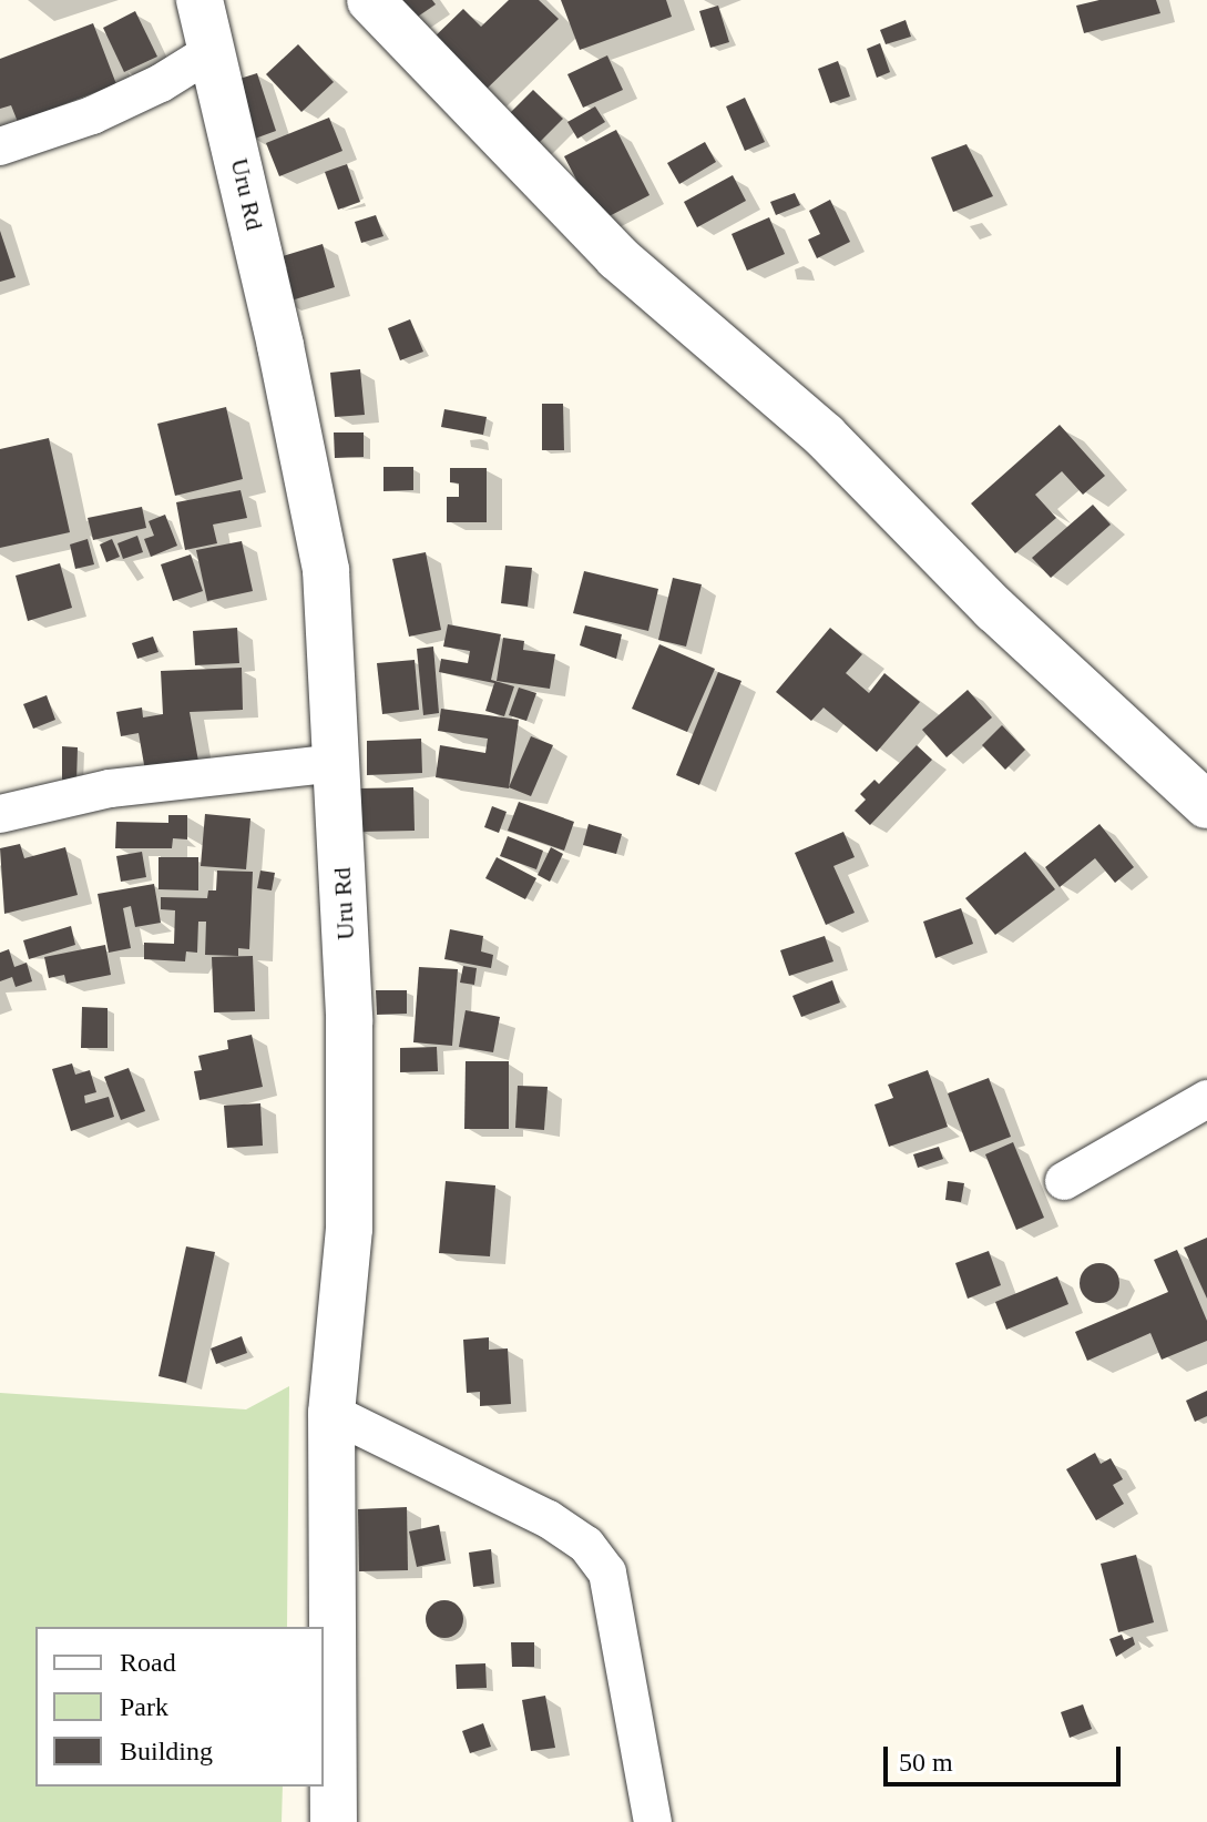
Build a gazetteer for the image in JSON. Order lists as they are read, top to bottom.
{
  "streets": {
    "street": ["Uru Rd"]
  },
  "legend": ["Road", "Park", "Building"],
  "scale_bar": "50 m"
}
